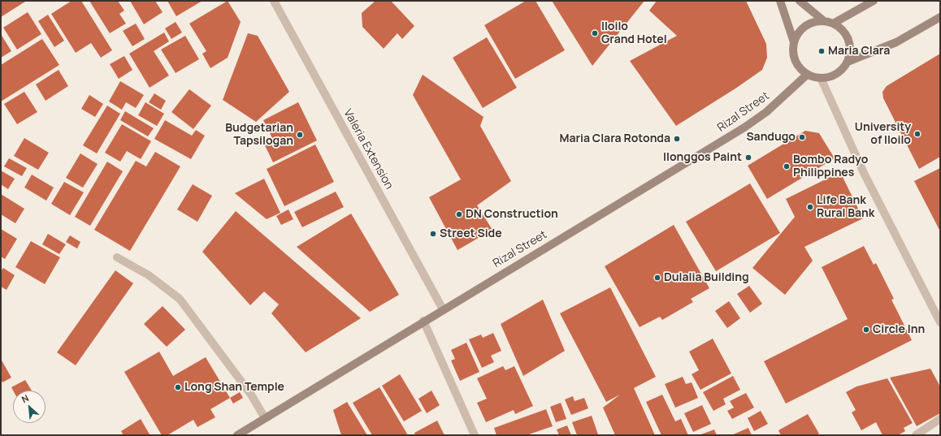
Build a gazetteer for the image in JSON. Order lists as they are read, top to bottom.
{
  "streets": {
    "main road": ["Rizal Street"],
    "street": ["Valeria Extension"]
  },
  "crossings": [
    ["Rizal Street", "Valeria Extension"]
  ],
  "places": [
    "Iloilo Grand Hotel",
    "Maria Clara",
    "University of Iloilo",
    "Budgetarian Tapsilogan",
    "Sandugo",
    "Maria Clara Rotonda",
    "Ilonggos Paint",
    "Bombo Radyo Philippines",
    "Life Bank Rural Bank",
    "DN Construction",
    "Street Side",
    "Dulalia Building",
    "Circle Inn",
    "Long Shan Temple"
  ],
  "north": "top left"
}
